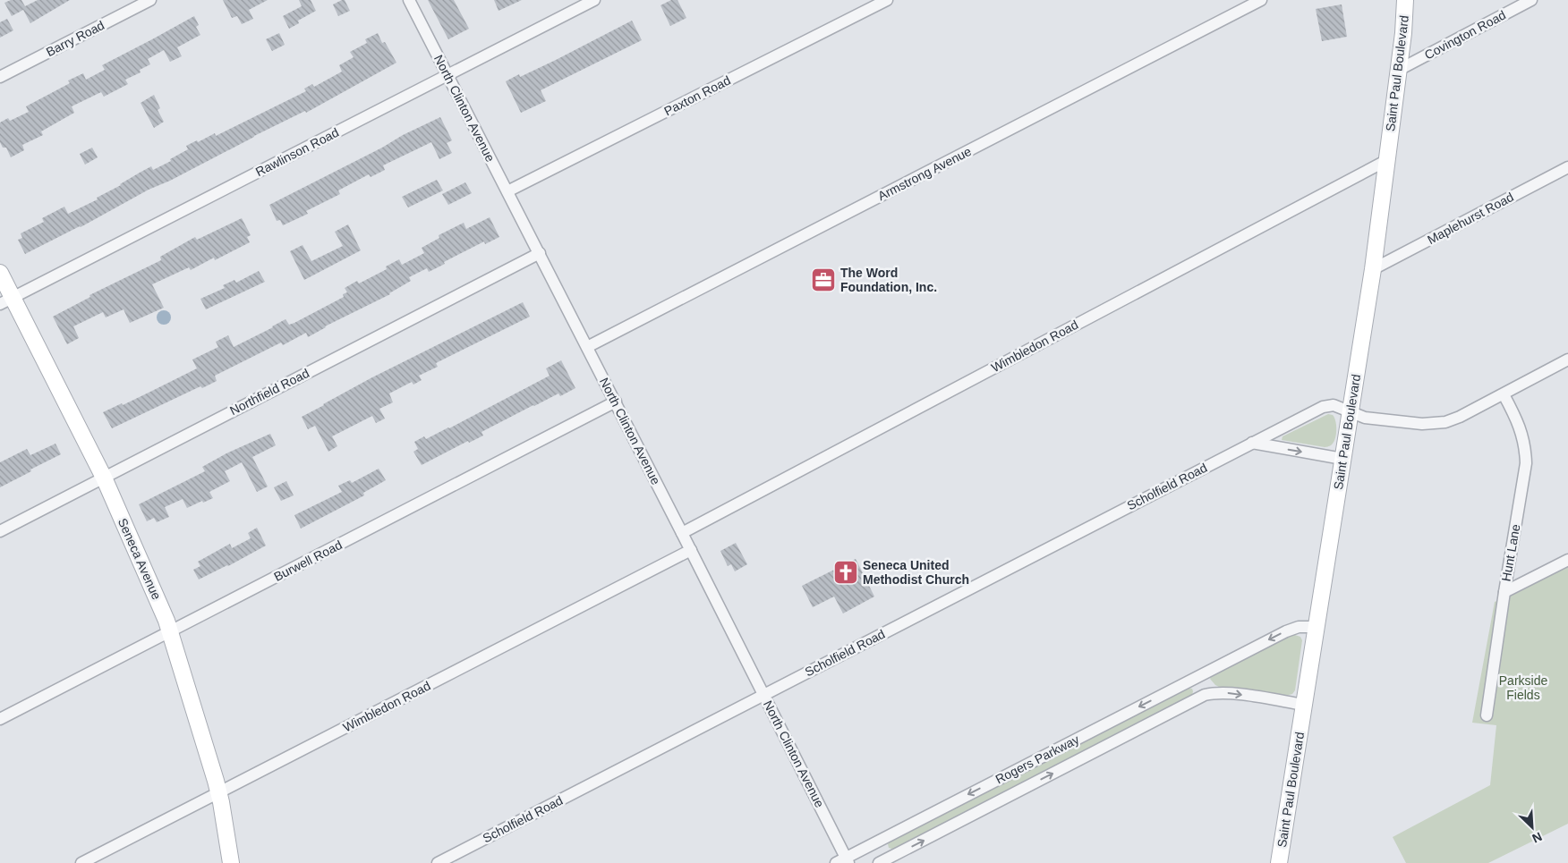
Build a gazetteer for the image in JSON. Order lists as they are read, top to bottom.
{
  "streets": {
    "main road": ["Saint Paul Boulevard", "Seneca Avenue"],
    "street": [
      "Covington Road",
      "Barry Road",
      "Paxton Road",
      "North Clinton Avenue",
      "Rawlinson Road",
      "Armstrong Avenue",
      "Maplehurst Road",
      "Wimbledon Road",
      "Northfield Road",
      "Scholfield Road",
      "Hunt Lane",
      "Burwell Road",
      "Rogers Parkway"
    ]
  },
  "crossings": [
    ["Covington Road", "Saint Paul Boulevard"],
    ["Saint Paul Boulevard", "Maplehurst Road"],
    ["Saint Paul Boulevard", "Wimbledon Road"],
    ["Saint Paul Boulevard", "Scholfield Road"],
    ["Saint Paul Boulevard", "Rogers Parkway"],
    ["Paxton Road", "North Clinton Avenue"],
    ["North Clinton Avenue", "Rawlinson Road"],
    ["North Clinton Avenue", "Armstrong Avenue"],
    ["North Clinton Avenue", "Wimbledon Road"],
    ["North Clinton Avenue", "Northfield Road"],
    ["North Clinton Avenue", "Scholfield Road"],
    ["North Clinton Avenue", "Burwell Road"],
    ["North Clinton Avenue", "Rogers Parkway"],
    ["Rawlinson Road", "Seneca Avenue"],
    ["Wimbledon Road", "Seneca Avenue"],
    ["Northfield Road", "Seneca Avenue"],
    ["Scholfield Road", "Hunt Lane"],
    ["Seneca Avenue", "Burwell Road"]
  ],
  "parks": ["Parkside Fields"],
  "places": {
    "office": ["The Word Foundation, Inc."],
    "church": ["Seneca United Methodist Church"]
  },
  "north": "bottom right"
}
